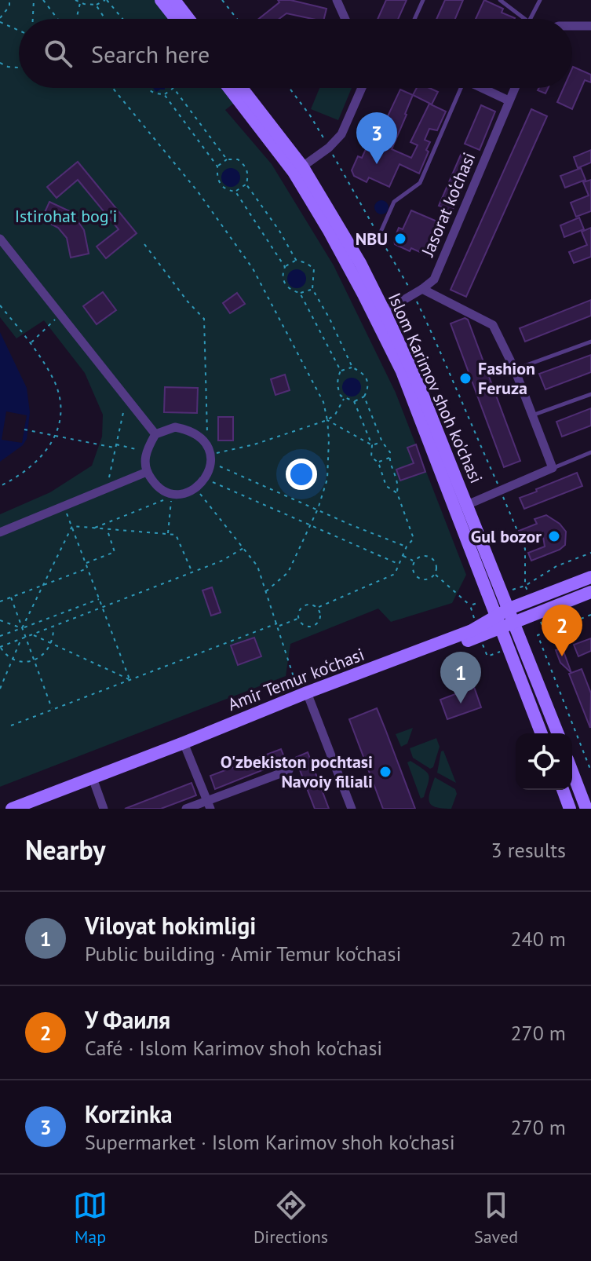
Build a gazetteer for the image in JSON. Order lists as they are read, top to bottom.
{
  "streets": {
    "main road": ["Islom Karimov shoh ko'chasi", "Amir Temur ko‘chasi"],
    "street": ["Jasorat ko‘chasi"]
  },
  "crossings": [
    ["Jasorat ko‘chasi", "Islom Karimov shoh ko'chasi"],
    ["Islom Karimov shoh ko'chasi", "Amir Temur ko‘chasi"]
  ],
  "parks": ["Istirohat bog'i"],
  "places": [
    "NBU",
    "Fashion Feruza",
    "Gul bozor",
    "O'zbekiston pochtasi Navoiy filiali"
  ],
  "page": {
    "search": "Search here",
    "pins": ["3", "2", "1"],
    "heading": ["Nearby", "3 results"],
    "list": [
      {
        "mark": "1",
        "name": "Viloyat hokimligi",
        "note": "Public building · Amir Temur ko‘chasi",
        "value": "240 m"
      },
      {
        "mark": "2",
        "name": "У Фаиля",
        "note": "Café · Islom Karimov shoh ko'chasi",
        "value": "270 m"
      },
      {
        "mark": "3",
        "name": "Korzinka",
        "note": "Supermarket · Islom Karimov shoh ko'chasi",
        "value": "270 m"
      }
    ],
    "nav": ["Map", "Directions", "Saved"]
  }
}
